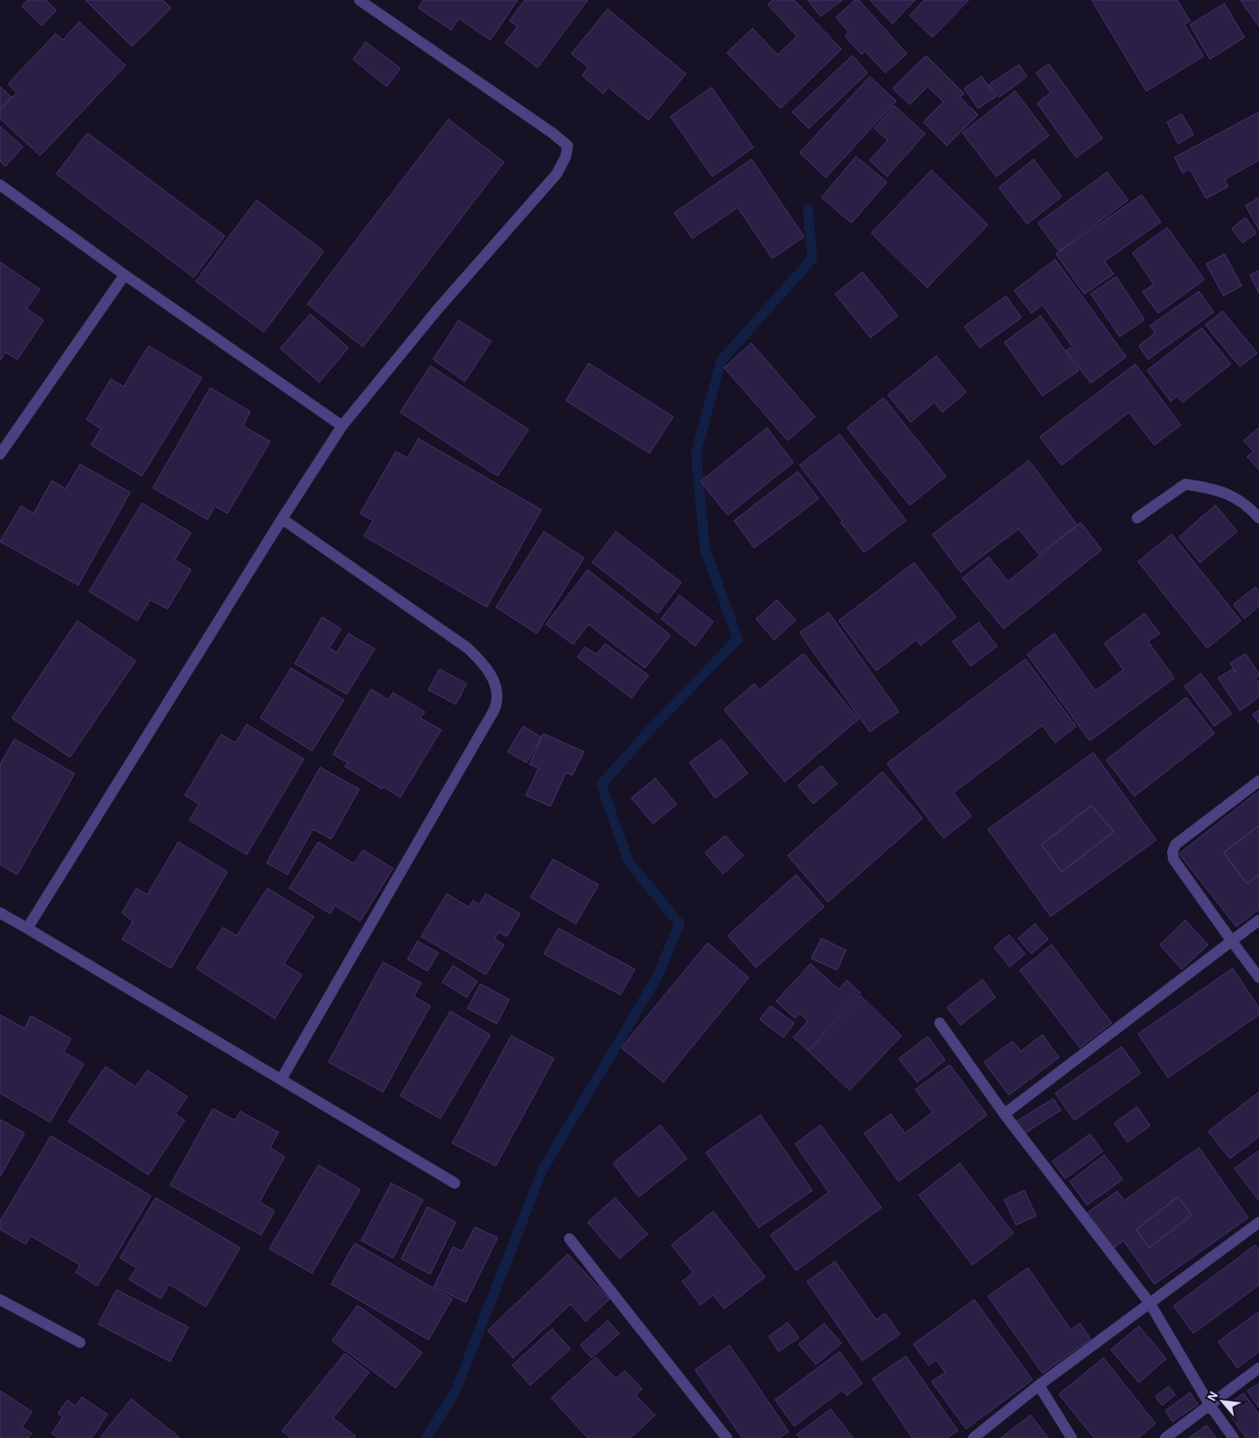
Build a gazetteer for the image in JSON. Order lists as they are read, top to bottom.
{
  "north": "top left"
}
